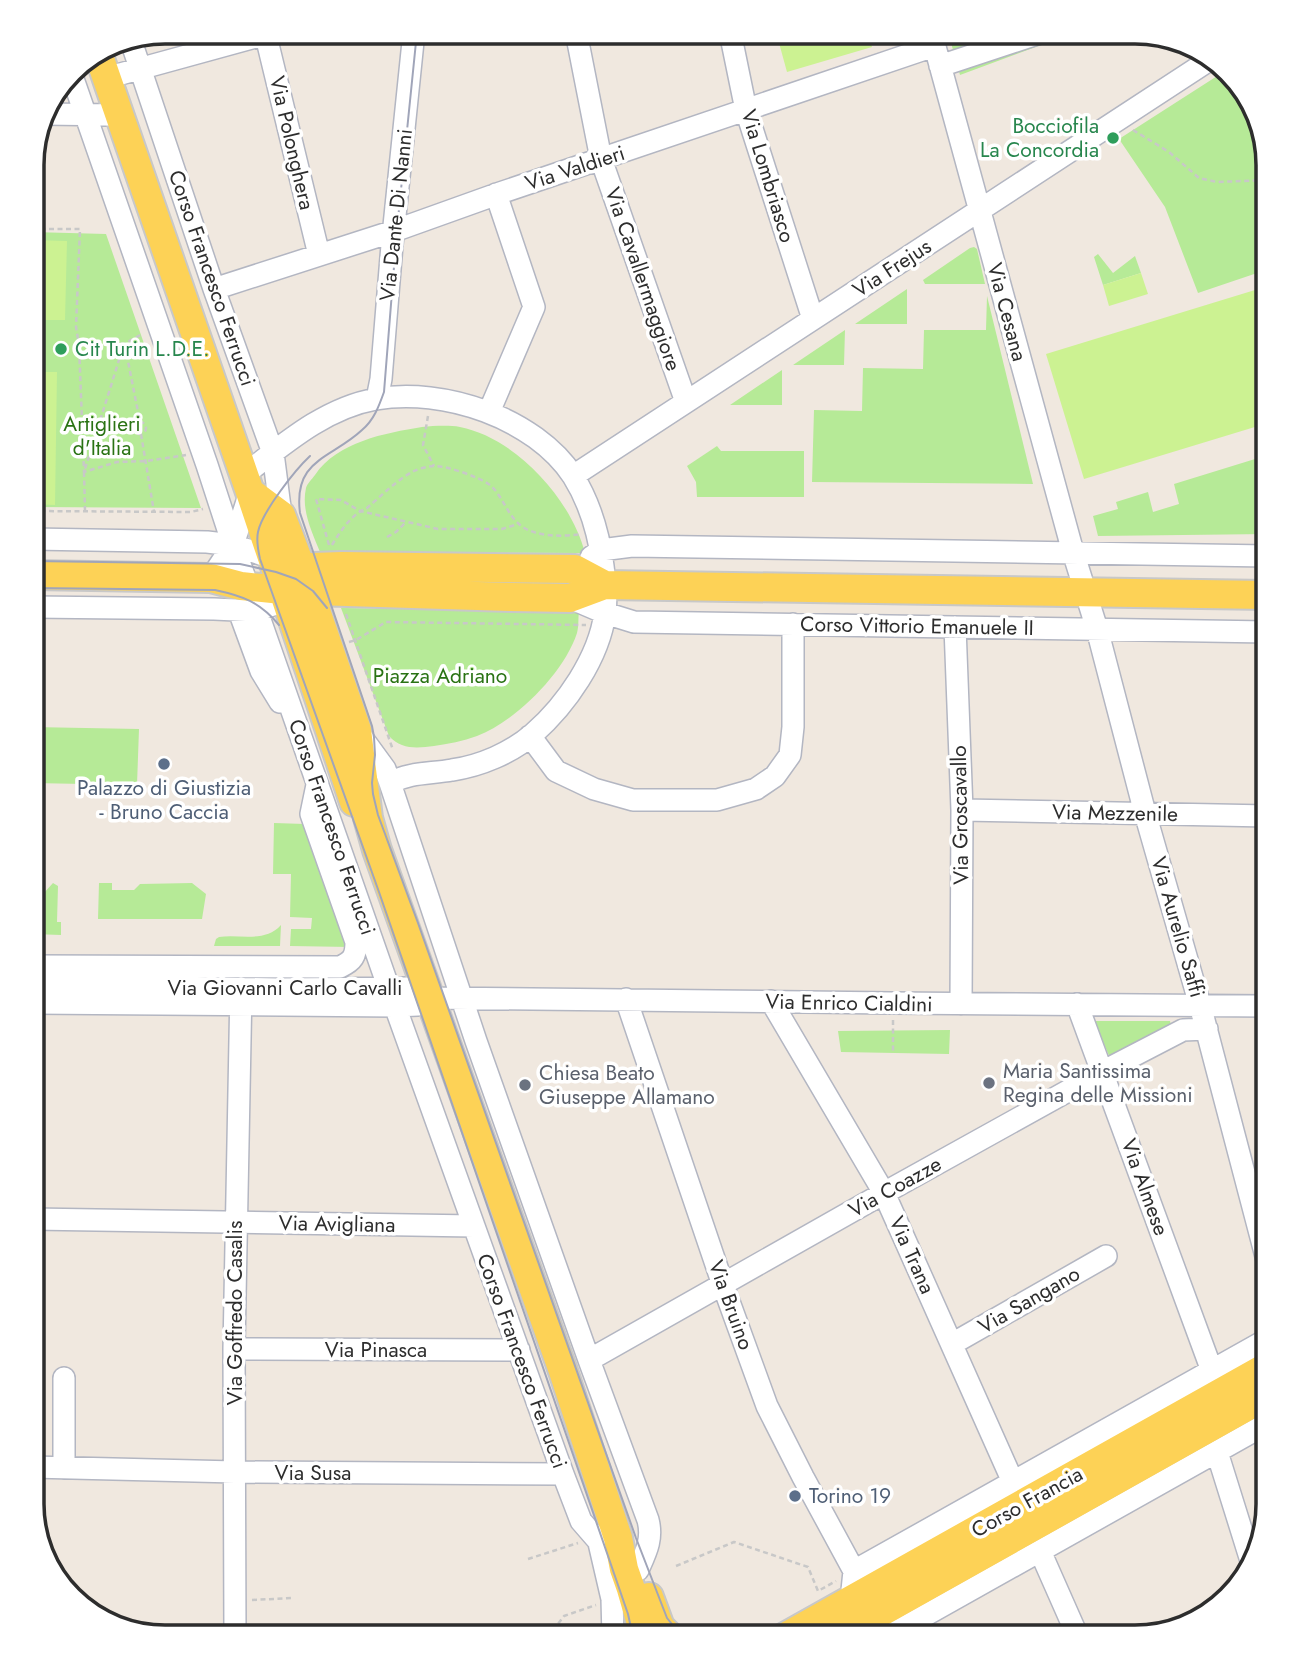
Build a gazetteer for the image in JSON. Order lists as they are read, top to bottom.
{
  "streets": {
    "main road": ["Corso Francesco Ferrucci", "Corso Vittorio Emanuele II", "Corso Francia"],
    "street": [
      "Via Polonghera",
      "Via Valdieri",
      "Via Lombriasco",
      "Via Dante Di Nanni",
      "Via Frejus",
      "Via Cavallermaggiore",
      "Via Cesana",
      "Via Mezzenile",
      "Via Groscavallo",
      "Via Aurelio Saffi",
      "Via Giovanni Carlo Cavalli",
      "Via Enrico Cialdini",
      "Via Coazze",
      "Via Almese",
      "Via Avigliana",
      "Via Trana",
      "Via Sangano",
      "Via Bruino",
      "Via Goffredo Casalis",
      "Via Pinasca",
      "Via Susa"
    ]
  },
  "crossings": [
    ["Via Polonghera", "Via Valdieri"],
    ["Via Valdieri", "Via Lombriasco"],
    ["Via Valdieri", "Via Dante Di Nanni"],
    ["Via Valdieri", "Corso Francesco Ferrucci"],
    ["Via Valdieri", "Via Cavallermaggiore"],
    ["Via Valdieri", "Via Cesana"],
    ["Via Lombriasco", "Via Frejus"],
    ["Via Frejus", "Via Cavallermaggiore"],
    ["Via Frejus", "Via Cesana"],
    ["Corso Francesco Ferrucci", "Corso Vittorio Emanuele II"],
    ["Corso Francesco Ferrucci", "Via Giovanni Carlo Cavalli"],
    ["Corso Francesco Ferrucci", "Via Enrico Cialdini"],
    ["Corso Francesco Ferrucci", "Via Coazze"],
    ["Corso Francesco Ferrucci", "Via Avigliana"],
    ["Corso Francesco Ferrucci", "Via Pinasca"],
    ["Corso Francesco Ferrucci", "Via Susa"],
    ["Via Cesana", "Corso Vittorio Emanuele II"],
    ["Via Cesana", "Via Aurelio Saffi"],
    ["Corso Vittorio Emanuele II", "Via Groscavallo"],
    ["Corso Vittorio Emanuele II", "Via Aurelio Saffi"],
    ["Via Mezzenile", "Via Groscavallo"],
    ["Via Mezzenile", "Via Aurelio Saffi"],
    ["Via Groscavallo", "Via Enrico Cialdini"],
    ["Via Aurelio Saffi", "Via Enrico Cialdini"],
    ["Via Aurelio Saffi", "Via Coazze"],
    ["Via Giovanni Carlo Cavalli", "Via Enrico Cialdini"],
    ["Via Giovanni Carlo Cavalli", "Via Goffredo Casalis"],
    ["Via Enrico Cialdini", "Via Almese"],
    ["Via Enrico Cialdini", "Via Trana"],
    ["Via Enrico Cialdini", "Via Bruino"],
    ["Via Coazze", "Via Almese"],
    ["Via Coazze", "Via Trana"],
    ["Via Coazze", "Via Bruino"],
    ["Via Almese", "Corso Francia"],
    ["Via Avigliana", "Via Goffredo Casalis"],
    ["Via Trana", "Via Sangano"],
    ["Via Trana", "Corso Francia"],
    ["Via Bruino", "Corso Francia"],
    ["Via Goffredo Casalis", "Via Pinasca"],
    ["Via Goffredo Casalis", "Via Susa"]
  ],
  "parks": ["Artiglieri d'Italia", "Piazza Adriano"],
  "places": [
    "Bocciofila La Concordia",
    "Cit Turin L.D.E.",
    "Palazzo di Giustizia - Bruno Caccia",
    "Maria Santissima Regina delle Missioni",
    "Chiesa Beato Giuseppe Allamano",
    "Torino 19"
  ]
}
